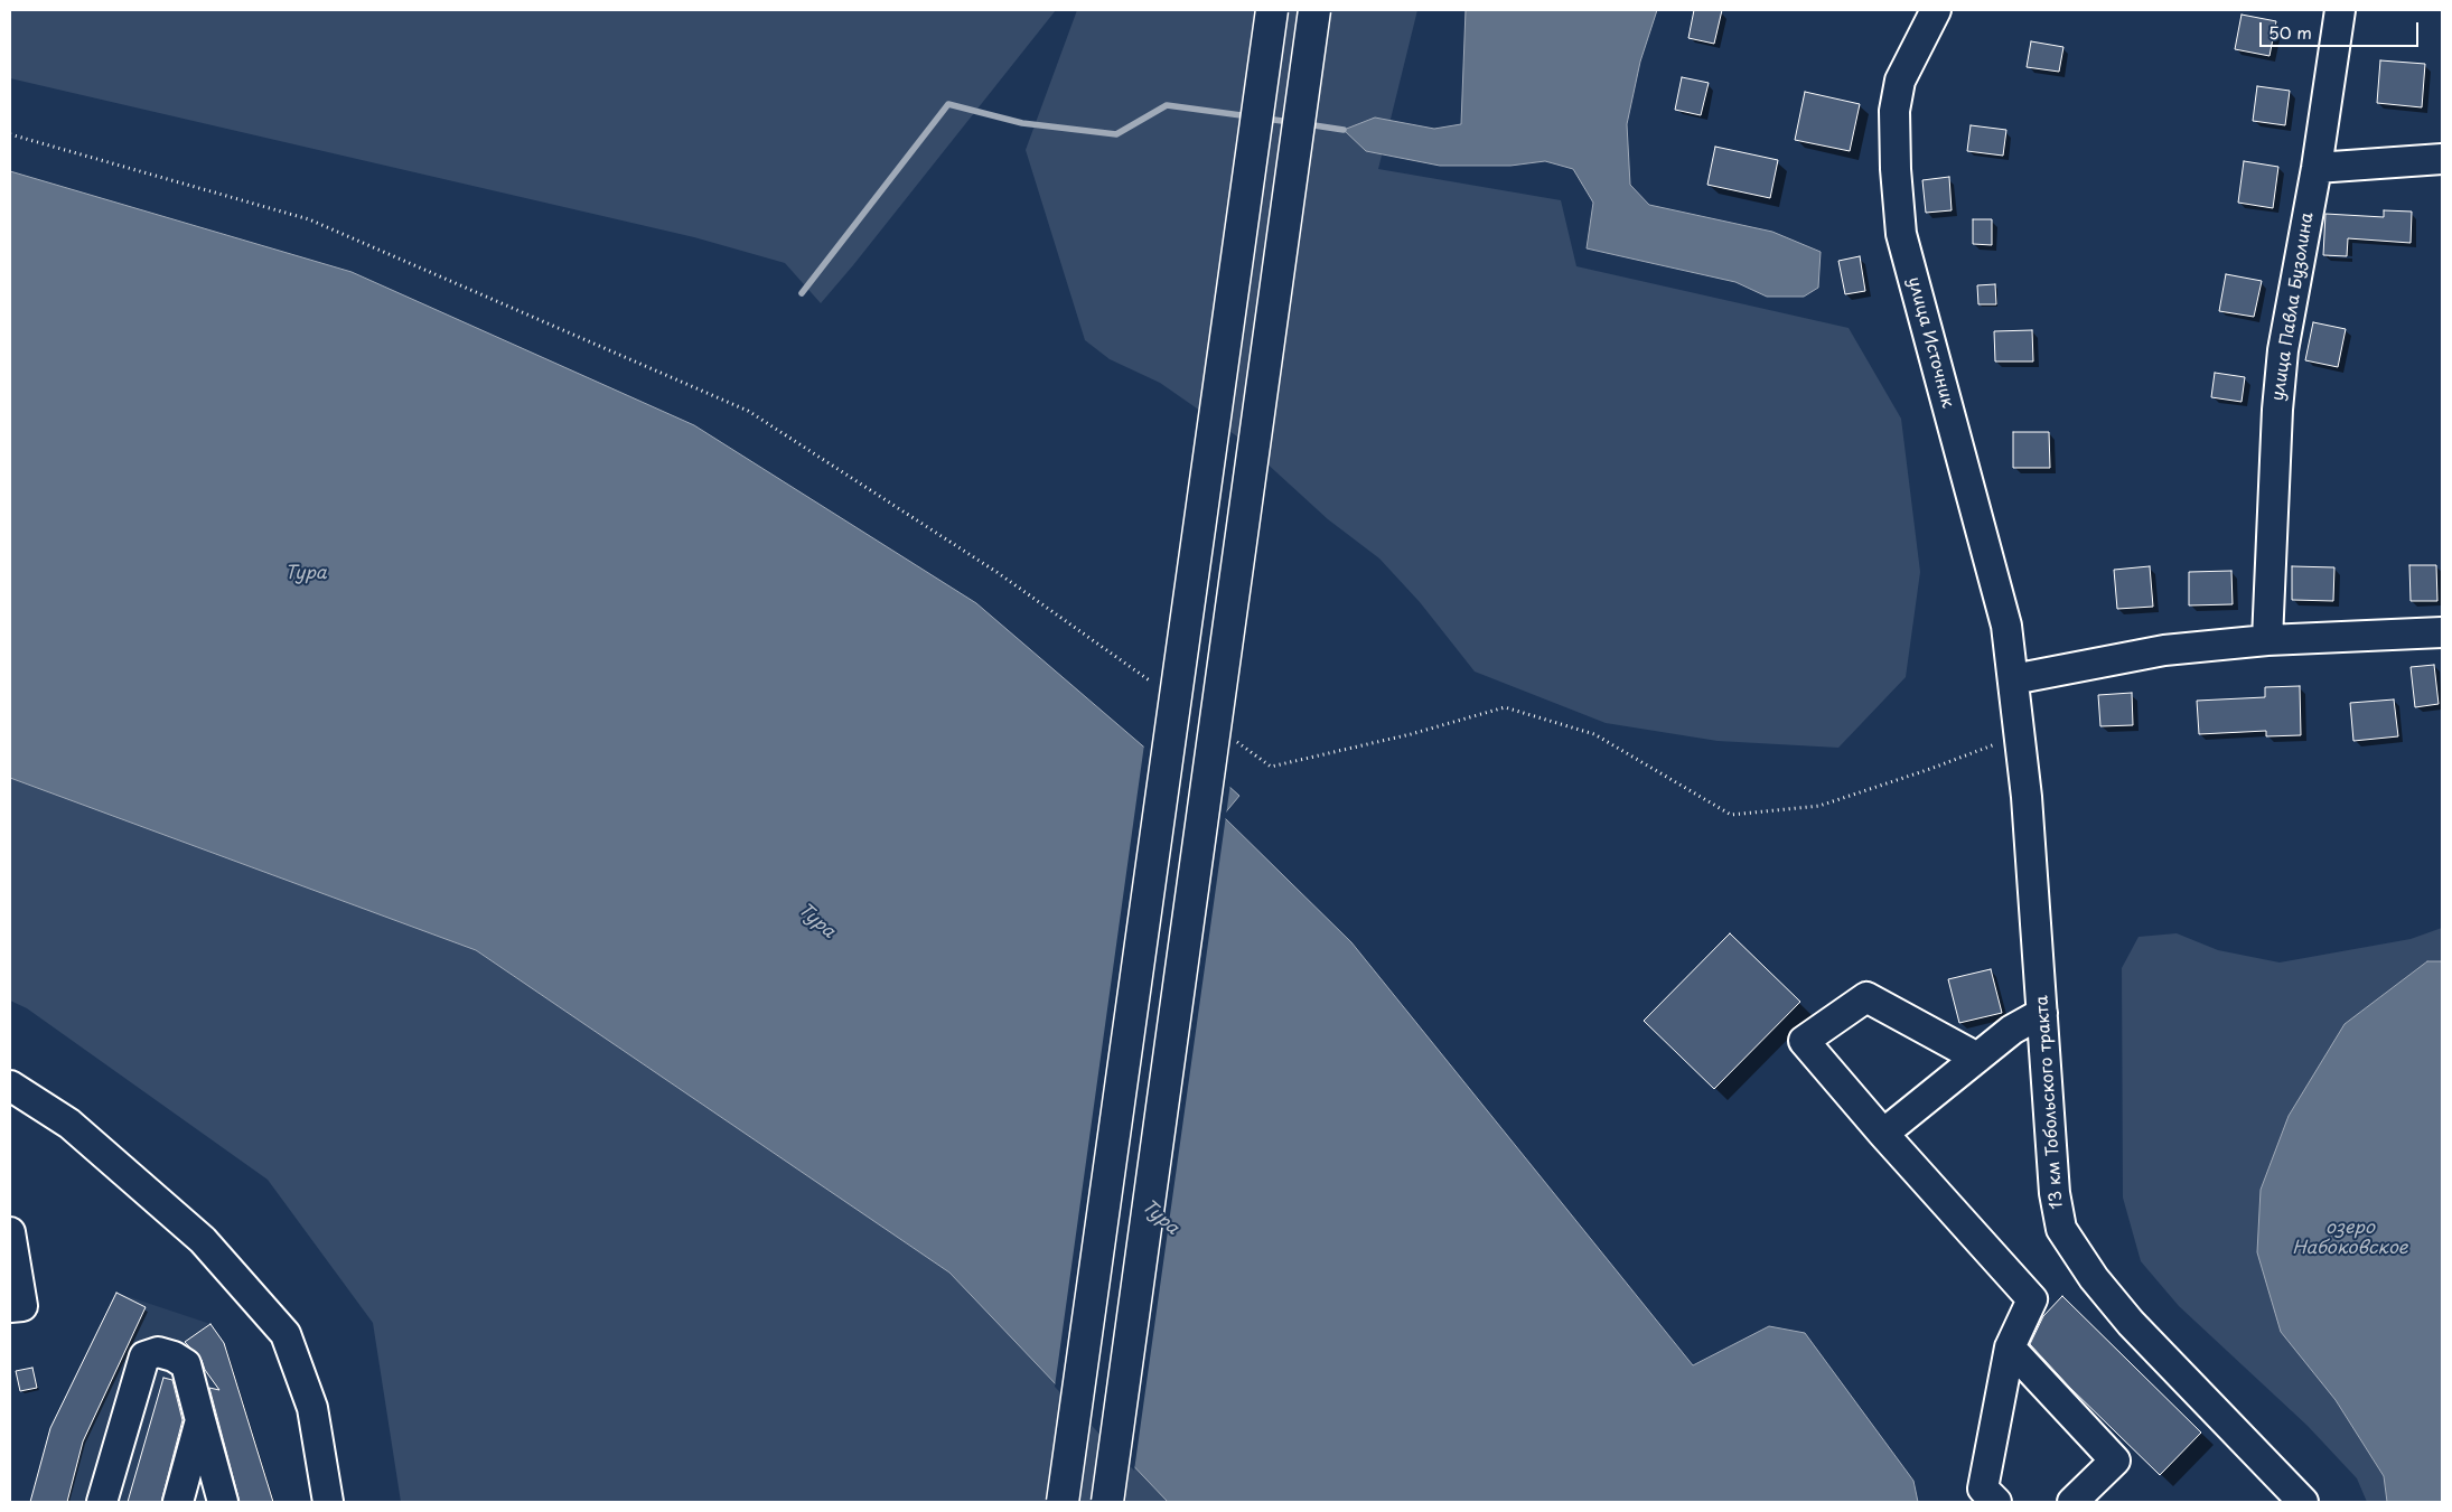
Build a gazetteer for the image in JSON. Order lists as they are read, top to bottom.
{
  "streets": {
    "street": ["улица Павла Бузолина", "улица Источник", "13 км Тобольского тракта"]
  },
  "crossings": [
    ["улица Источник", "13 км Тобольского тракта"]
  ],
  "water": ["Тура", "озеро Набоковское"],
  "scale_bar": "50 m"
}
